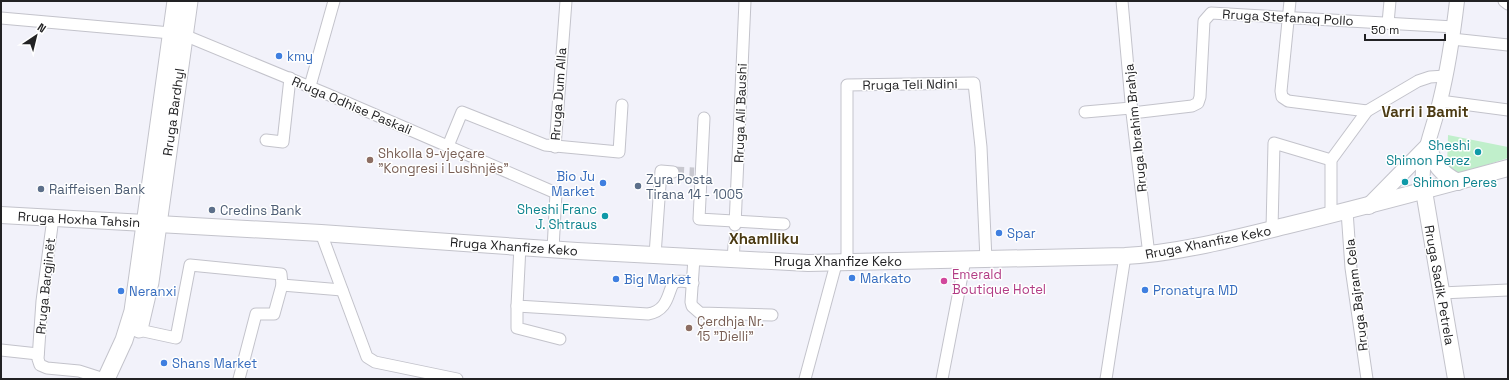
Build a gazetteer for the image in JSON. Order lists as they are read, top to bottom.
{
  "streets": {
    "main road": [
      "Rruga Bardhyl",
      "Rruga Hoxha Tahsin",
      "Rruga Xhanfize Keko",
      "Rruga Sadik Petrela"
    ],
    "street": [
      "Rruga Stefanaq Pollo",
      "Rruga Teli Ndini",
      "Rruga Dum Alla",
      "Rruga Odhise Paskali",
      "Rruga Ali Baushi",
      "Rruga Ibrahim Brahja",
      "Rruga Bargjinët",
      "Rruga Bajram Cela"
    ]
  },
  "crossings": [
    ["Rruga Stefanaq Pollo", "Rruga Ibrahim Brahja"],
    ["Rruga Teli Ndini", "Rruga Xhanfize Keko"],
    ["Rruga Odhise Paskali", "Rruga Bardhyl"],
    ["Rruga Odhise Paskali", "Rruga Xhanfize Keko"],
    ["Rruga Bardhyl", "Rruga Hoxha Tahsin"],
    ["Rruga Bardhyl", "Rruga Xhanfize Keko"],
    ["Rruga Ibrahim Brahja", "Rruga Xhanfize Keko"],
    ["Rruga Hoxha Tahsin", "Rruga Xhanfize Keko"],
    ["Rruga Hoxha Tahsin", "Rruga Bargjinët"],
    ["Rruga Xhanfize Keko", "Rruga Sadik Petrela"],
    ["Rruga Xhanfize Keko", "Rruga Bajram Cela"]
  ],
  "districts": ["Varri i Bamit", "Xhamlliku"],
  "places": [
    "kmy",
    "Sheshi Shimon Perez",
    "Shkolla 9-vjeçare \"Kongresi i Lushnjës\"",
    "Shimon Peres",
    "Bio Ju Market",
    "Zyra Posta Tirana 14 - 1005",
    "Raiffeisen Bank",
    "Credins Bank",
    "Sheshi Franc J. Shtraus",
    "Spar",
    "Markato",
    "Big Market",
    "Emerald Boutique Hotel",
    "Pronatyra MD",
    "Neranxi",
    "Çerdhja Nr. 15 \"Dielli\"",
    "Shans Market"
  ],
  "scale_bar": "50 m",
  "north": "top right"
}
